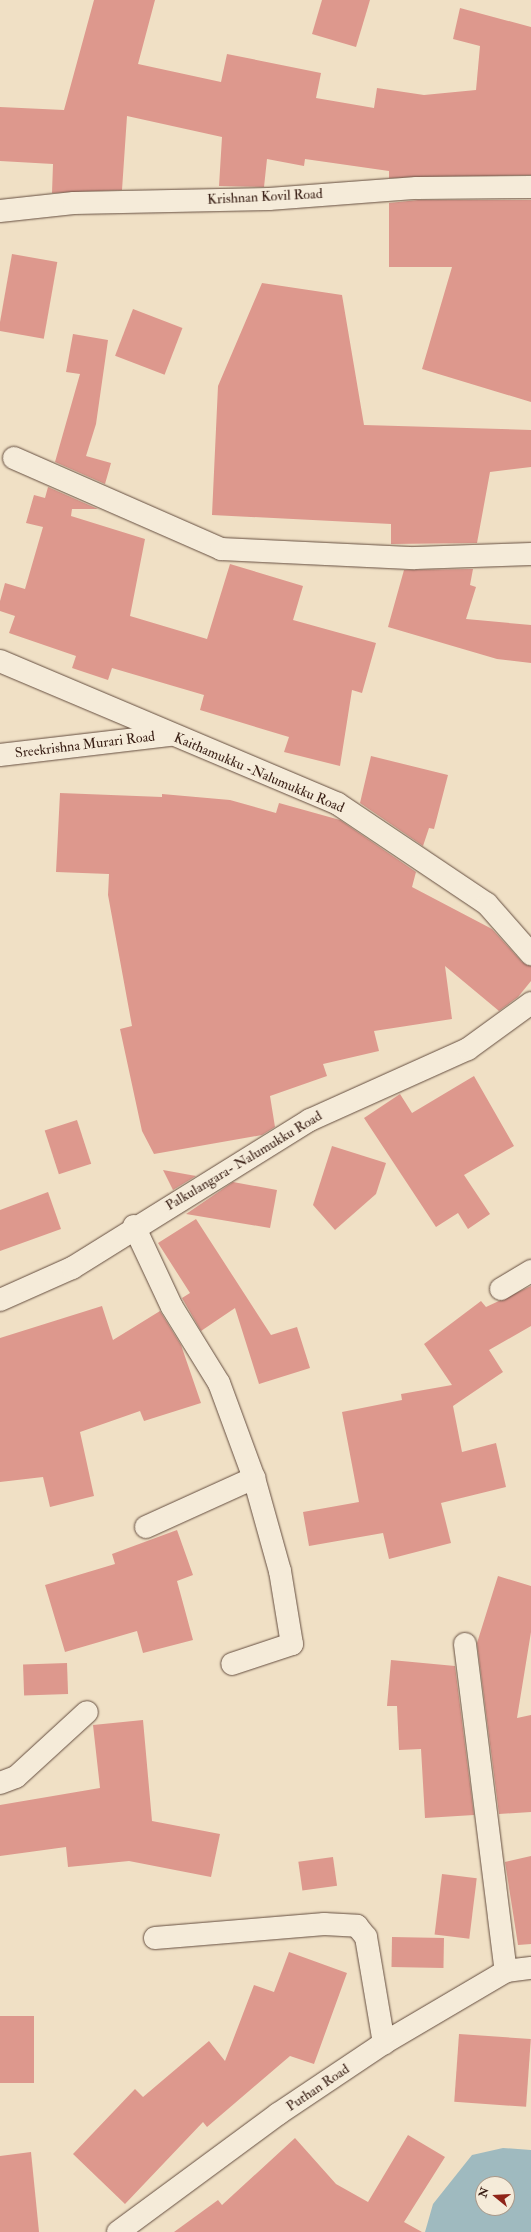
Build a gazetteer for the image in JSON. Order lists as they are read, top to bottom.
{
  "streets": {
    "street": [
      "Krishnan Kovil Road",
      "Sreekrishna Murari Road",
      "Kaithamukku -Nalumukku Road",
      "Palkulangara- Nalumukku Road",
      "Puthan Road"
    ]
  },
  "crossings": [
    ["Sreekrishna Murari Road", "Kaithamukku -Nalumukku Road"]
  ],
  "north": "left"
}
